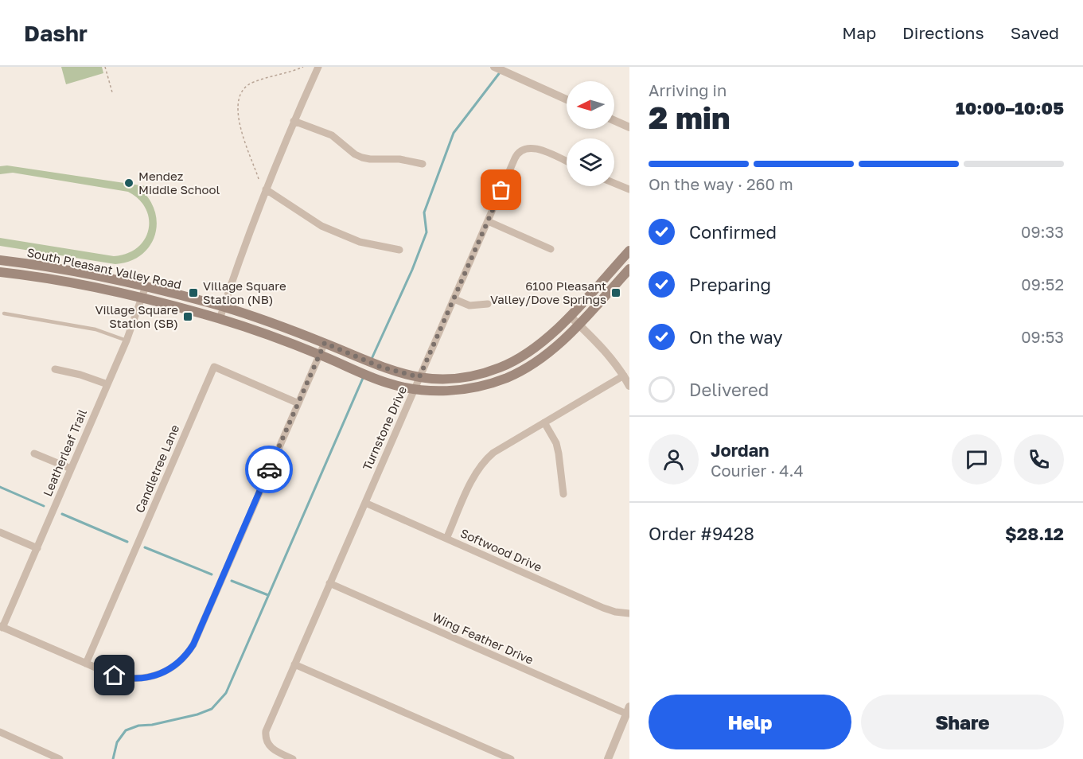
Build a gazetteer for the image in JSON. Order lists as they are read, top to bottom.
{
  "streets": {
    "main road": ["South Pleasant Valley Road"],
    "street": [
      "Turnstone Drive",
      "Leatherleaf Trail",
      "Candletree Lane",
      "Softwood Drive",
      "Wing Feather Drive"
    ]
  },
  "crossings": [
    ["South Pleasant Valley Road", "Turnstone Drive"],
    ["South Pleasant Valley Road", "Leatherleaf Trail"],
    ["Turnstone Drive", "Softwood Drive"],
    ["Turnstone Drive", "Wing Feather Drive"]
  ],
  "places": {
    "other": ["Mendez Middle School"],
    "transit": ["Village Square Station (NB)", "6100 Pleasant Valley/Dove Springs", "Village Square Station (SB)"]
  },
  "north": "left",
  "page": {
    "header": "Dashr",
    "nav": ["Map", "Directions", "Saved"],
    "heading": ["2 min", "Arriving in", "10:00–10:05"],
    "panel": [
      "Jordan",
      "Courier · 4.4",
      "Order #9428",
      "$28.12"
    ],
    "bar": "On the way · 260 m",
    "list": [
      ["Confirmed", "09:33"],
      ["Preparing", "09:52"],
      ["On the way", "09:53"],
      "Delivered"
    ],
    "buttons": ["Help", "Share"]
  }
}
